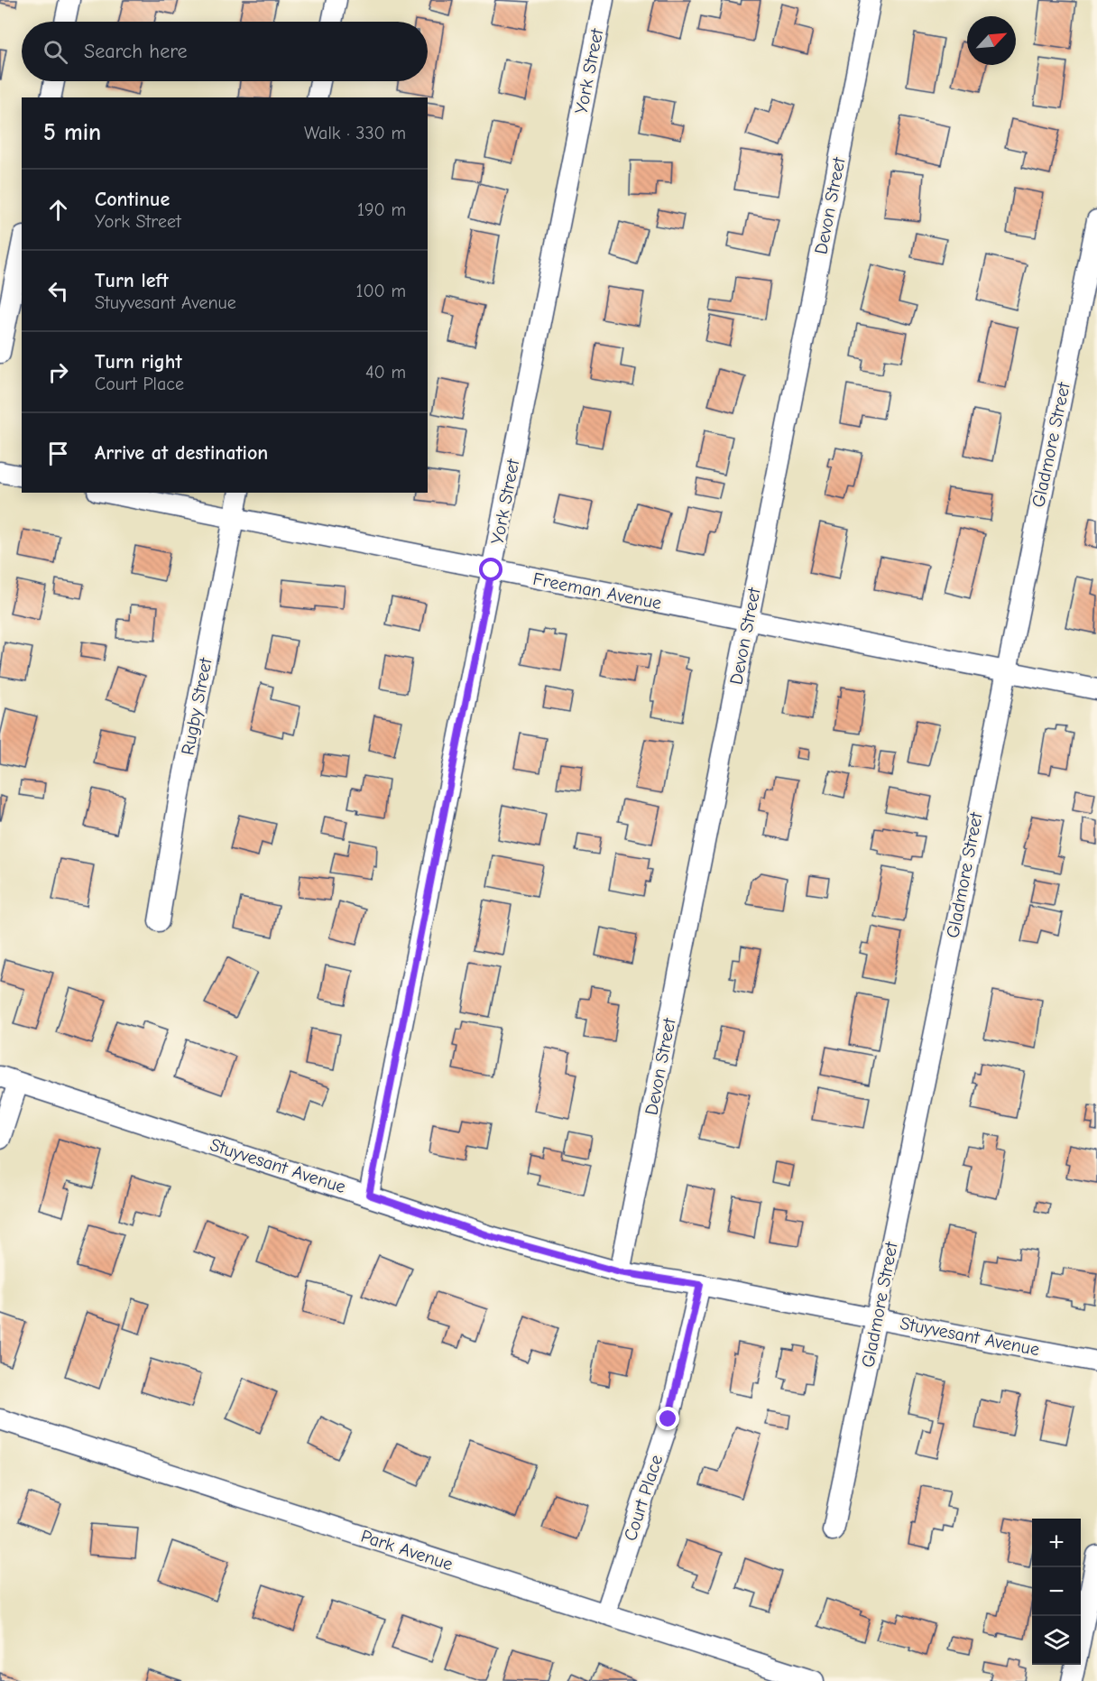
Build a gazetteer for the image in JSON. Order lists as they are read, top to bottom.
{
  "streets": {
    "street": [
      "York Street",
      "Devon Street",
      "Gladmore Street",
      "Freeman Avenue",
      "Rugby Street",
      "Stuyvesant Avenue",
      "Court Place",
      "Park Avenue"
    ]
  },
  "crossings": [
    ["York Street", "Freeman Avenue"],
    ["York Street", "Stuyvesant Avenue"],
    ["Devon Street", "Freeman Avenue"],
    ["Devon Street", "Stuyvesant Avenue"],
    ["Gladmore Street", "Freeman Avenue"],
    ["Gladmore Street", "Stuyvesant Avenue"],
    ["Freeman Avenue", "Rugby Street"],
    ["Stuyvesant Avenue", "Court Place"],
    ["Court Place", "Park Avenue"]
  ],
  "north": "top right",
  "page": {
    "search": "Search here",
    "heading": ["5 min", "Walk · 330 m"],
    "list": [
      ["Continue", "York Street", "190 m"],
      ["Turn left", "Stuyvesant Avenue", "100 m"],
      ["Turn right", "Court Place", "40 m"],
      "Arrive at destination"
    ],
    "map_buttons": ["+", "−"]
  }
}
